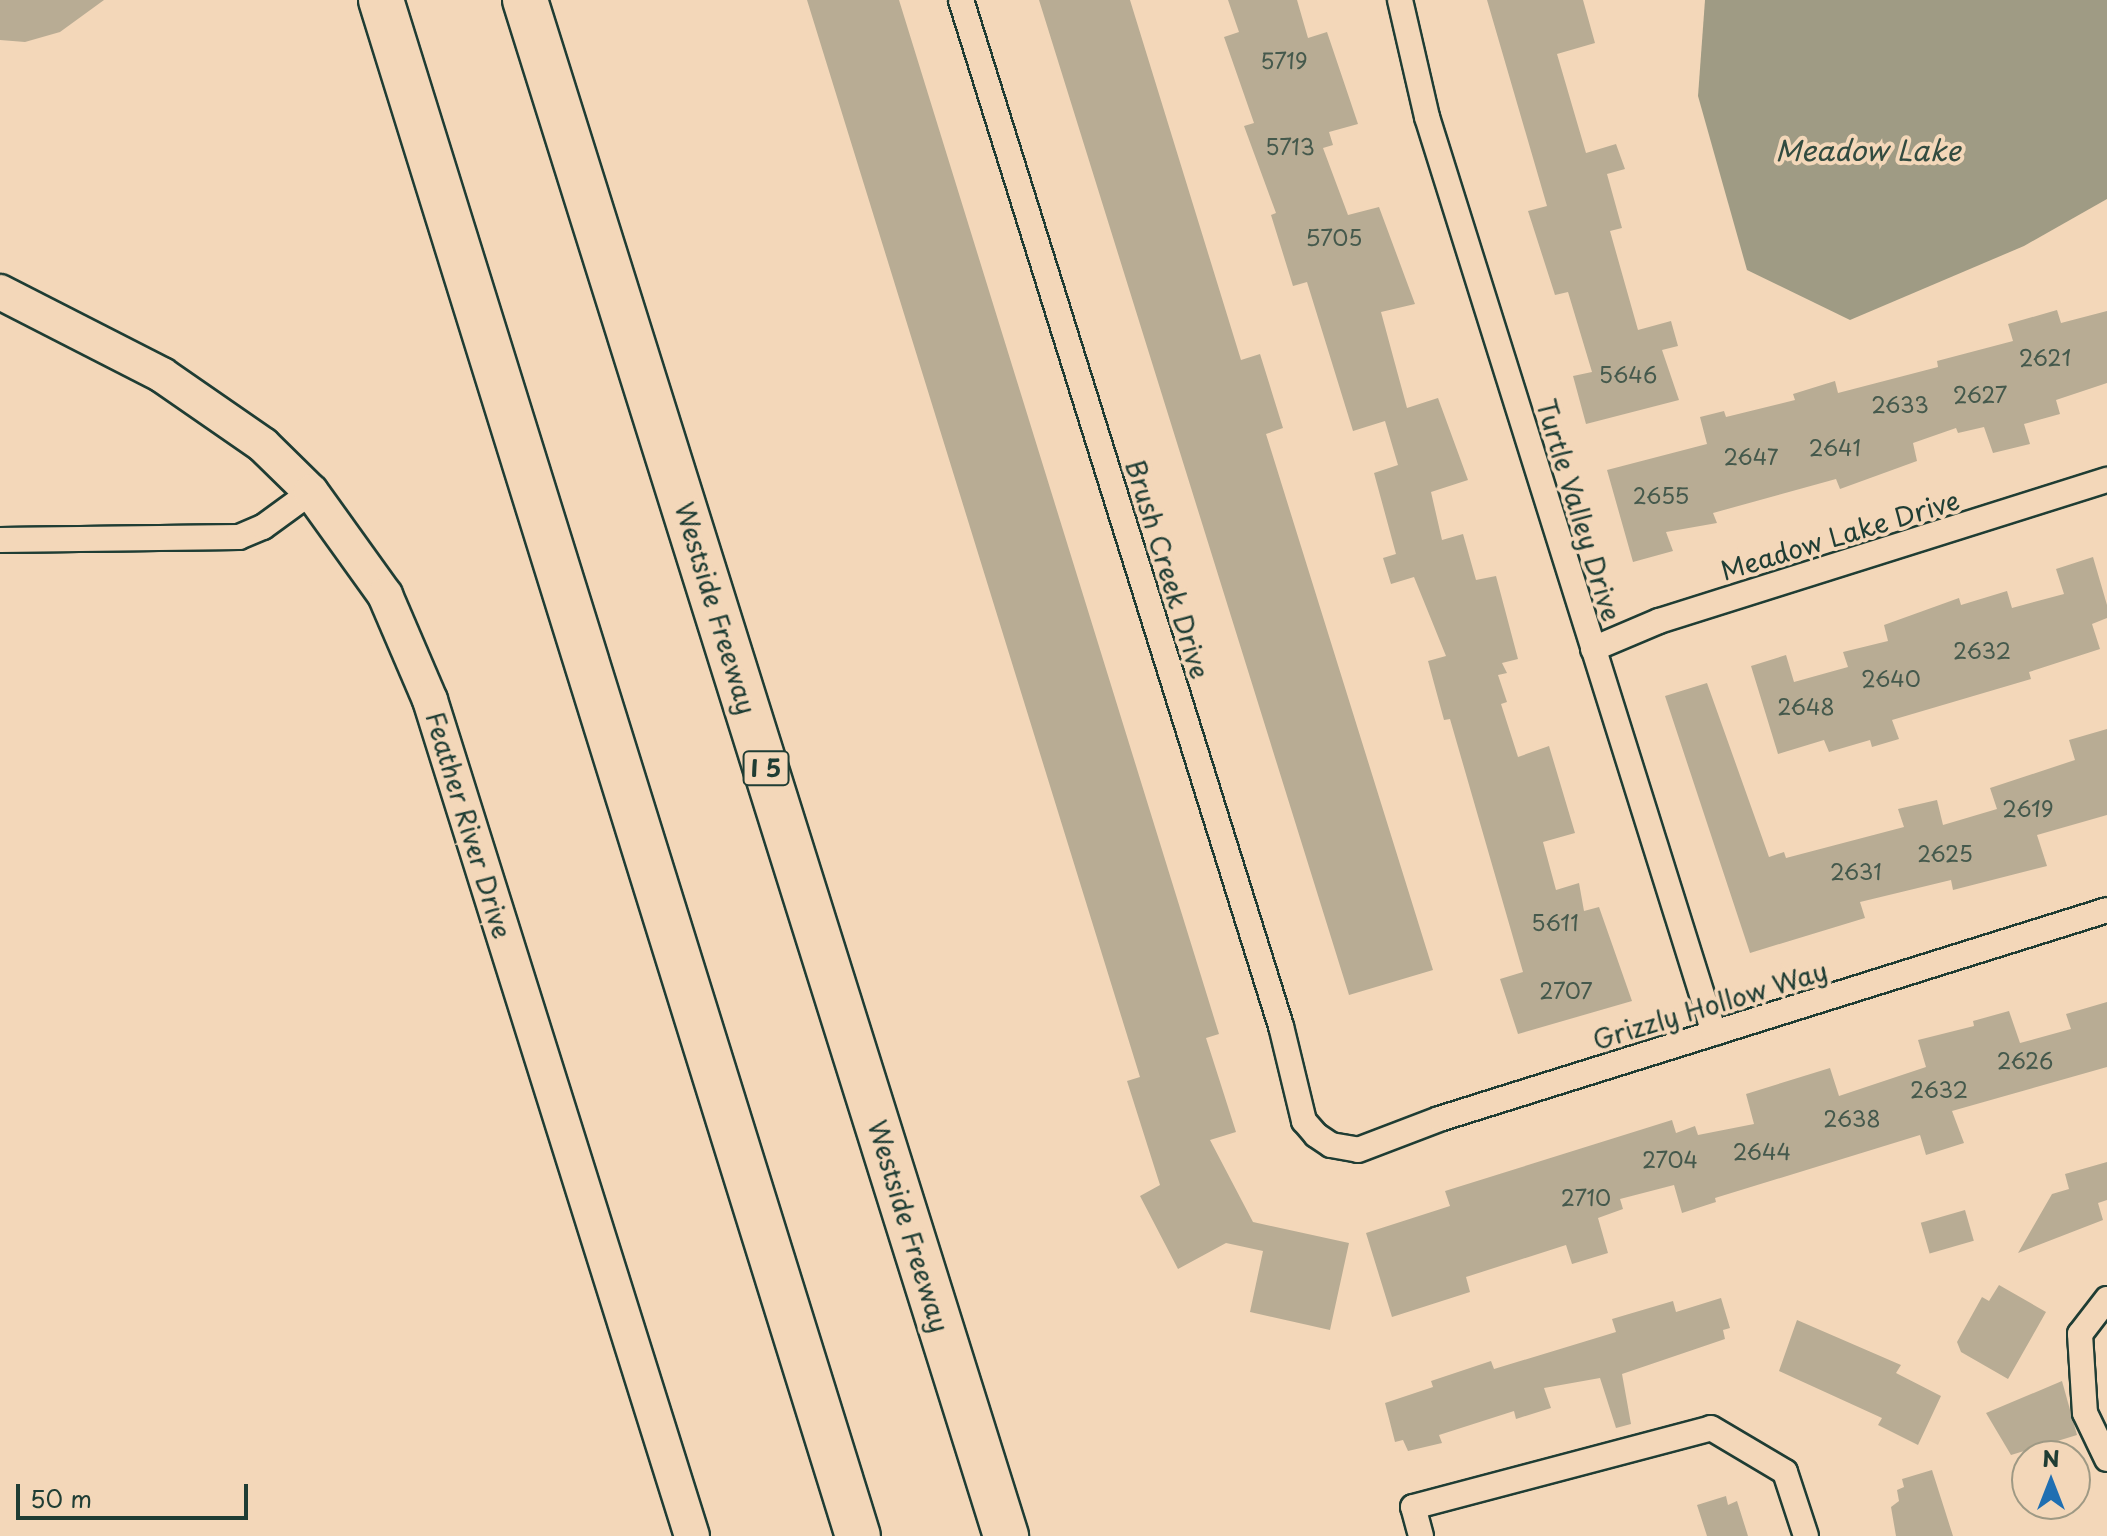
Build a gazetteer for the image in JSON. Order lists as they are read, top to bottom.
{
  "streets": {
    "highway": ["Westside Freeway", "I 5"],
    "street": [
      "Turtle Valley Drive",
      "Meadow Lake Drive",
      "Brush Creek Drive",
      "Feather River Drive",
      "Grizzly Hollow Way"
    ]
  },
  "crossings": [
    ["Turtle Valley Drive", "Meadow Lake Drive"],
    ["Turtle Valley Drive", "Grizzly Hollow Way"],
    ["Brush Creek Drive", "Grizzly Hollow Way"]
  ],
  "water": ["Meadow Lake"],
  "house_numbers": [
    "5719",
    "5713",
    "5705",
    "2621",
    "5646",
    "2627",
    "2633",
    "2641",
    "2647",
    "2655",
    "2632",
    "2640",
    "2648",
    "2619",
    "2625",
    "2631",
    "5611",
    "2707",
    "2626",
    "2632",
    "2638",
    "2644",
    "2704",
    "2710"
  ],
  "scale_bar": "50 m",
  "north": "top"
}
